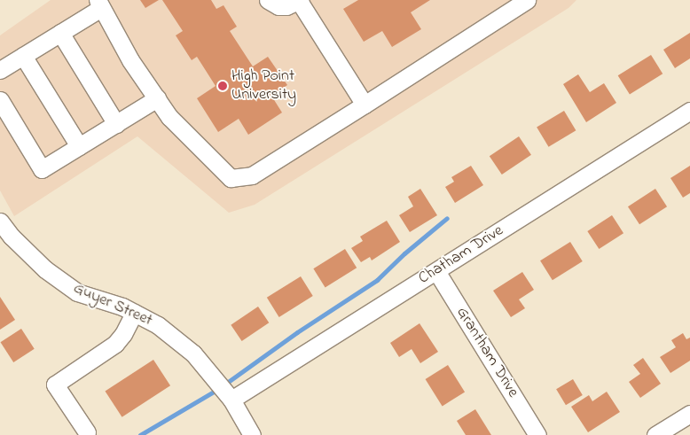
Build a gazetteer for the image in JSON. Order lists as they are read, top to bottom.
{
  "streets": {
    "street": ["Chatham Drive", "Guyer Street", "Grantham Drive"]
  },
  "crossings": [
    ["Chatham Drive", "Guyer Street"],
    ["Chatham Drive", "Grantham Drive"]
  ],
  "places": ["High Point University"]
}
